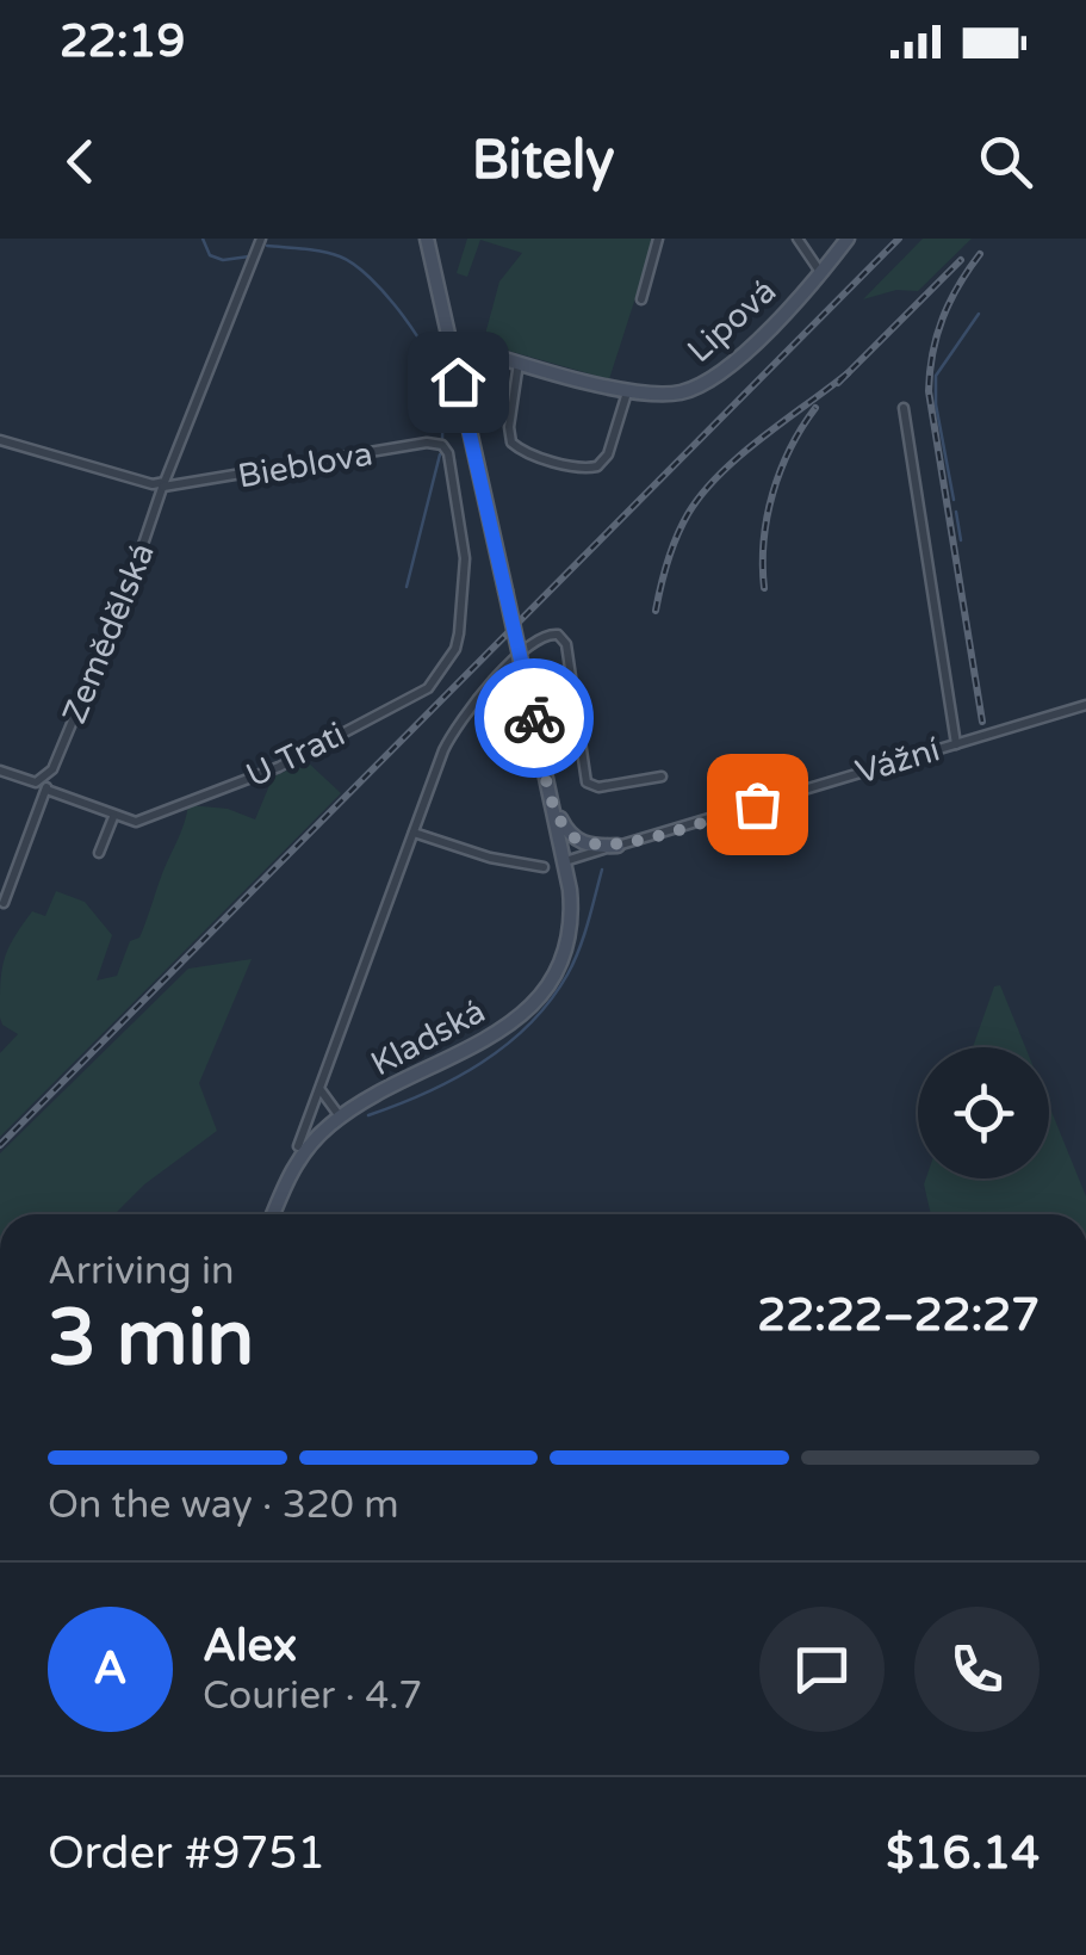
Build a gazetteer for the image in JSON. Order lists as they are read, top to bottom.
{
  "streets": {
    "main road": ["Lipová", "Kladská"],
    "street": [
      "Bieblova",
      "Zemědělská",
      "U Trati",
      "Vážní"
    ]
  },
  "crossings": [
    ["Lipová", "Kladská"],
    ["Bieblova", "Zemědělská"],
    ["Bieblova", "U Trati"],
    ["Vážní", "Kladská"]
  ],
  "page": {
    "status": "22:19",
    "header": "Bitely",
    "heading": ["3 min", "Arriving in", "22:22–22:27"],
    "panel": [
      "Alex",
      "Courier · 4.7",
      "Order #9751",
      "$16.14"
    ],
    "bar": "On the way · 320 m",
    "round": "A"
  }
}
